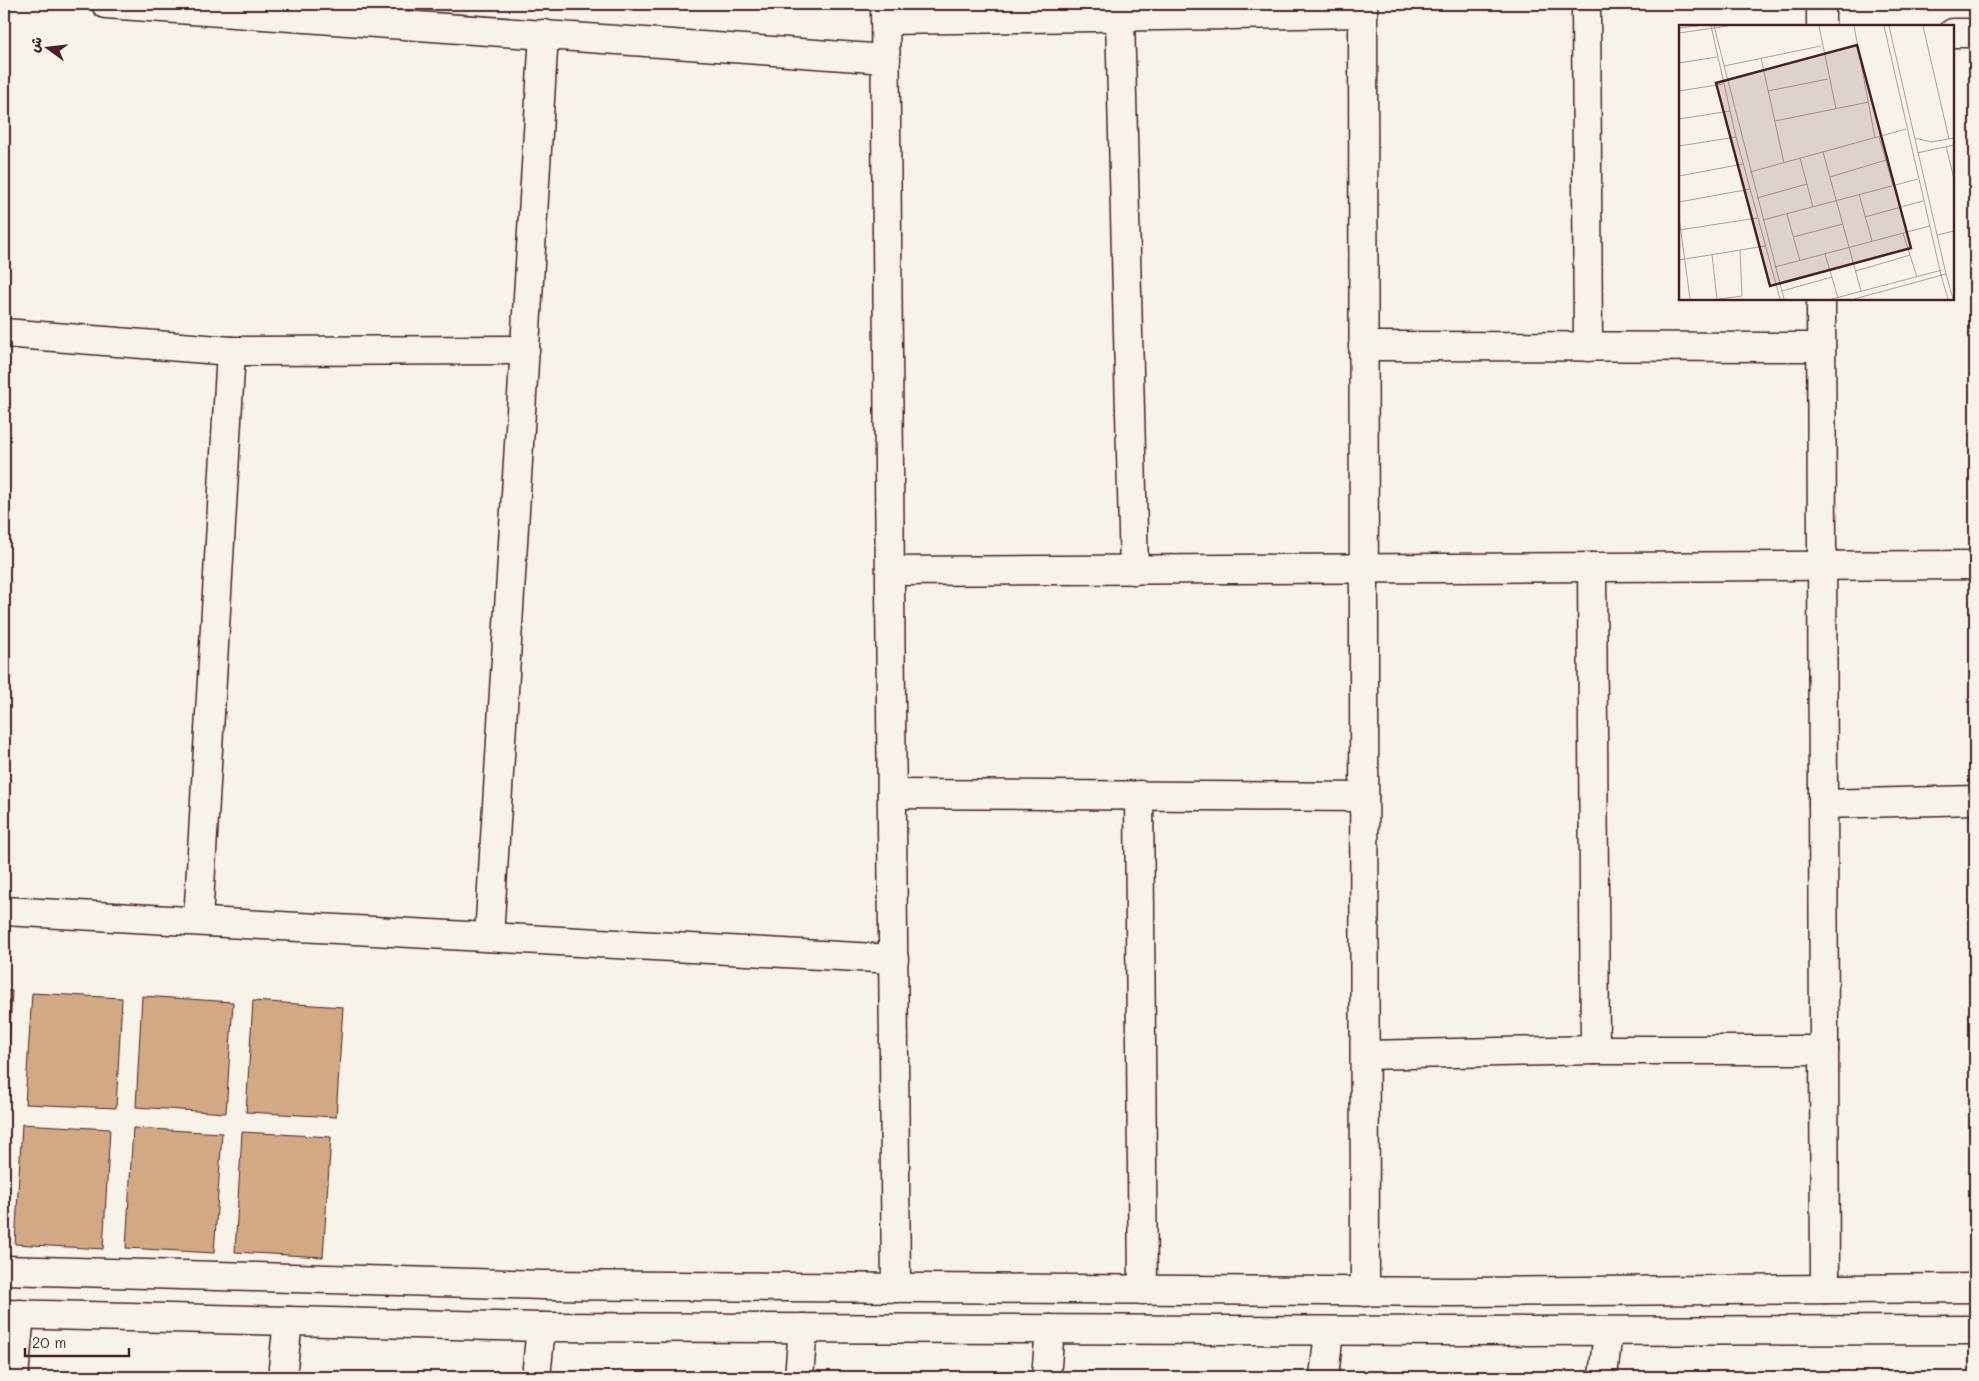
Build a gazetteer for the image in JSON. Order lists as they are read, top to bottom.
{
  "scale_bar": "20 m",
  "north": "left"
}
